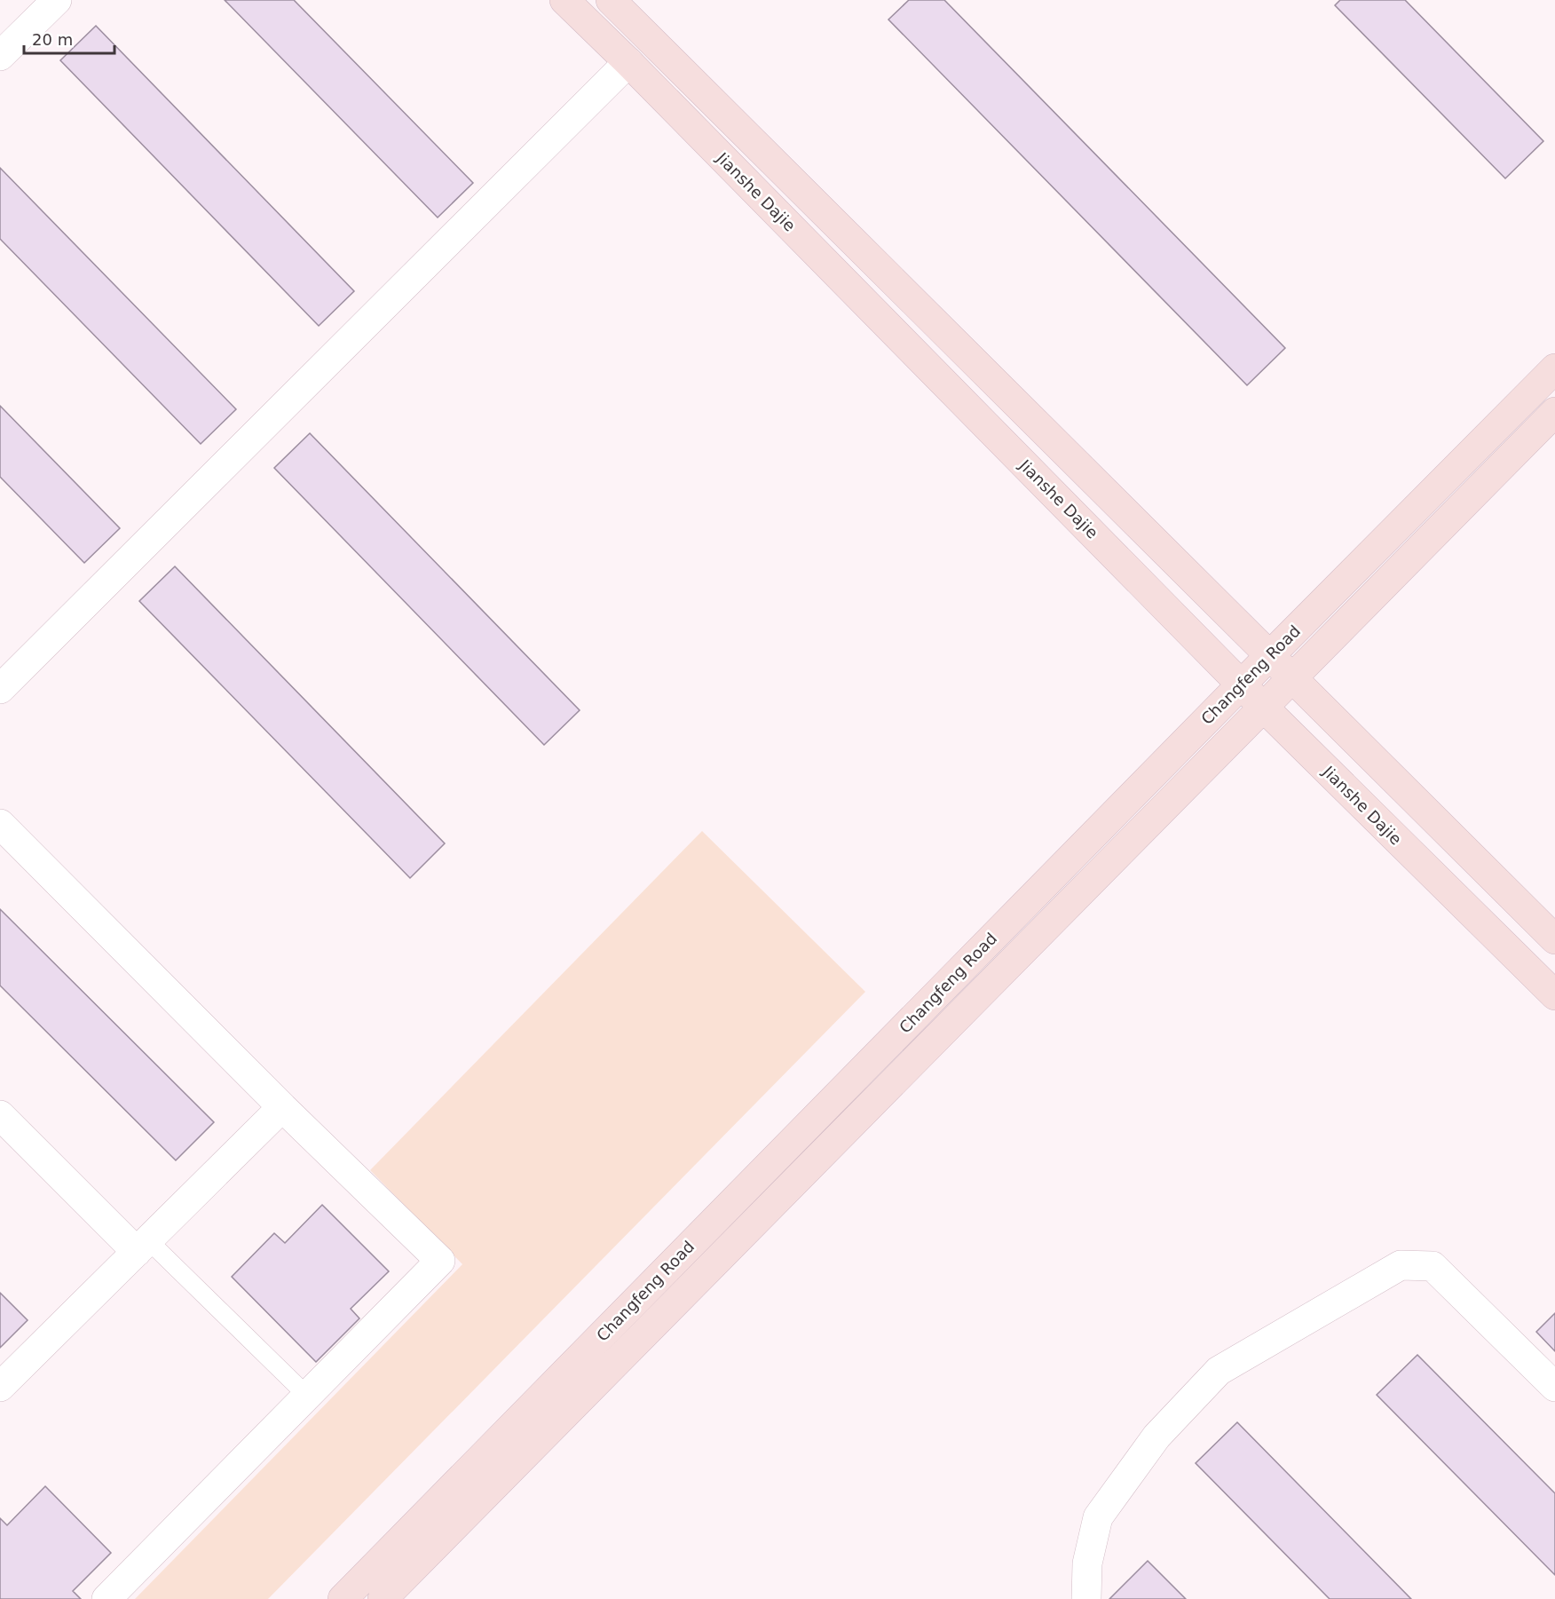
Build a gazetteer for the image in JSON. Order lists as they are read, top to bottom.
{
  "streets": {
    "main road": ["Jianshe Dajie", "Changfeng Road"]
  },
  "crossings": [
    ["Jianshe Dajie", "Changfeng Road"]
  ],
  "scale_bar": "20 m"
}
